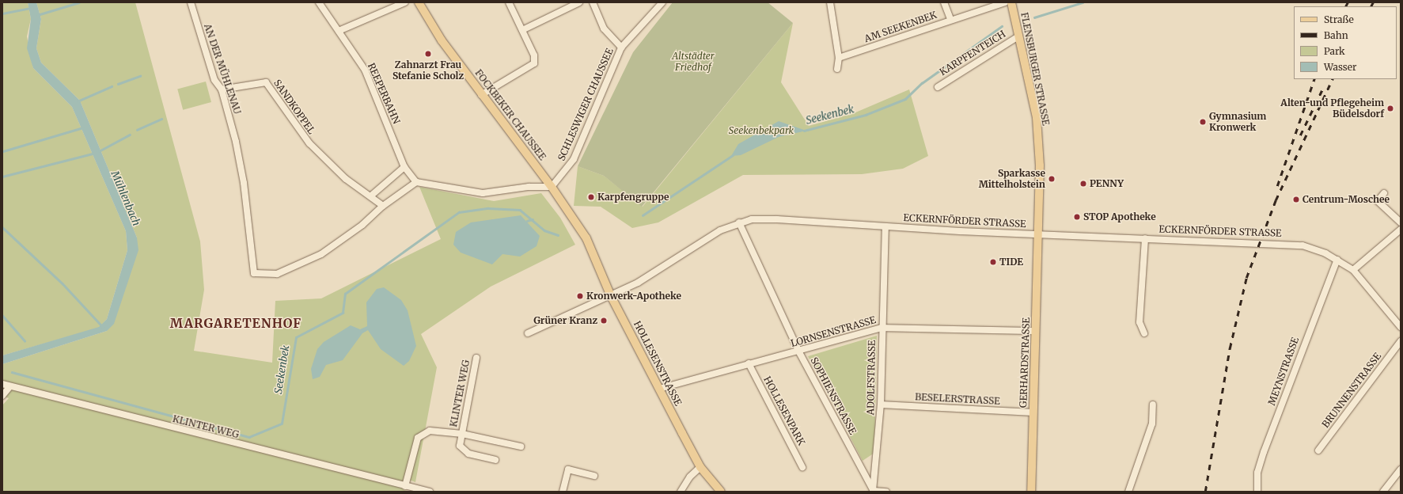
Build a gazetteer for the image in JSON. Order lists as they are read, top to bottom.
{
  "streets": {
    "main road": [
      "FLENSBURGER STRASSE",
      "FOCKBEKER CHAUSSEE",
      "GERHARDSTRASSE",
      "HOLLESENSTRASSE"
    ],
    "street": [
      "AM SEEKENBEK",
      "KARPFENTEICH",
      "AN DER MÜHLENAU",
      "REEPERBAHN",
      "SCHLESWIGER CHAUSSEE",
      "SANDKOPPEL",
      "ECKERNFÖRDER STRASSE",
      "LORNSENSTRASSE",
      "MEYNSTRASSE",
      "ADOLFSTRASSE",
      "BRUNNENSTRASSE",
      "KLINTER WEG",
      "SOPHIENSTRASSE",
      "BESELERSTRASSE",
      "HOLLESENPARK"
    ]
  },
  "crossings": [
    ["KARPFENTEICH", "FLENSBURGER STRASSE"],
    ["AN DER MÜHLENAU", "SANDKOPPEL"],
    ["FLENSBURGER STRASSE", "ECKERNFÖRDER STRASSE"],
    ["FLENSBURGER STRASSE", "GERHARDSTRASSE"],
    ["SCHLESWIGER CHAUSSEE", "FOCKBEKER CHAUSSEE"],
    ["FOCKBEKER CHAUSSEE", "HOLLESENSTRASSE"],
    ["ECKERNFÖRDER STRASSE", "GERHARDSTRASSE"],
    ["ECKERNFÖRDER STRASSE", "HOLLESENSTRASSE"],
    ["ECKERNFÖRDER STRASSE", "MEYNSTRASSE"],
    ["ECKERNFÖRDER STRASSE", "ADOLFSTRASSE"],
    ["ECKERNFÖRDER STRASSE", "SOPHIENSTRASSE"],
    ["LORNSENSTRASSE", "GERHARDSTRASSE"],
    ["LORNSENSTRASSE", "HOLLESENSTRASSE"],
    ["LORNSENSTRASSE", "ADOLFSTRASSE"],
    ["LORNSENSTRASSE", "SOPHIENSTRASSE"],
    ["LORNSENSTRASSE", "HOLLESENPARK"],
    ["GERHARDSTRASSE", "BESELERSTRASSE"],
    ["ADOLFSTRASSE", "SOPHIENSTRASSE"],
    ["ADOLFSTRASSE", "BESELERSTRASSE"]
  ],
  "districts": ["MARGARETENHOF"],
  "water": ["Seekenbek", "Mühlenbach"],
  "parks": ["Altstädter Friedhof", "Seekenbekpark"],
  "places": [
    "Zahnarzt Frau Stefanie Scholz",
    "Alten-und Pflegeheim Büdelsdorf",
    "Gymnasium Kronwerk",
    "Sparkasse Mittelholstein",
    "PENNY",
    "Karpfengruppe",
    "Centrum-Moschee",
    "STOP Apotheke",
    "TIDE",
    "Kronwerk-Apotheke",
    "Grüner Kranz"
  ],
  "legend": [
    "Straße",
    "Bahn",
    "Park",
    "Wasser"
  ]
}
